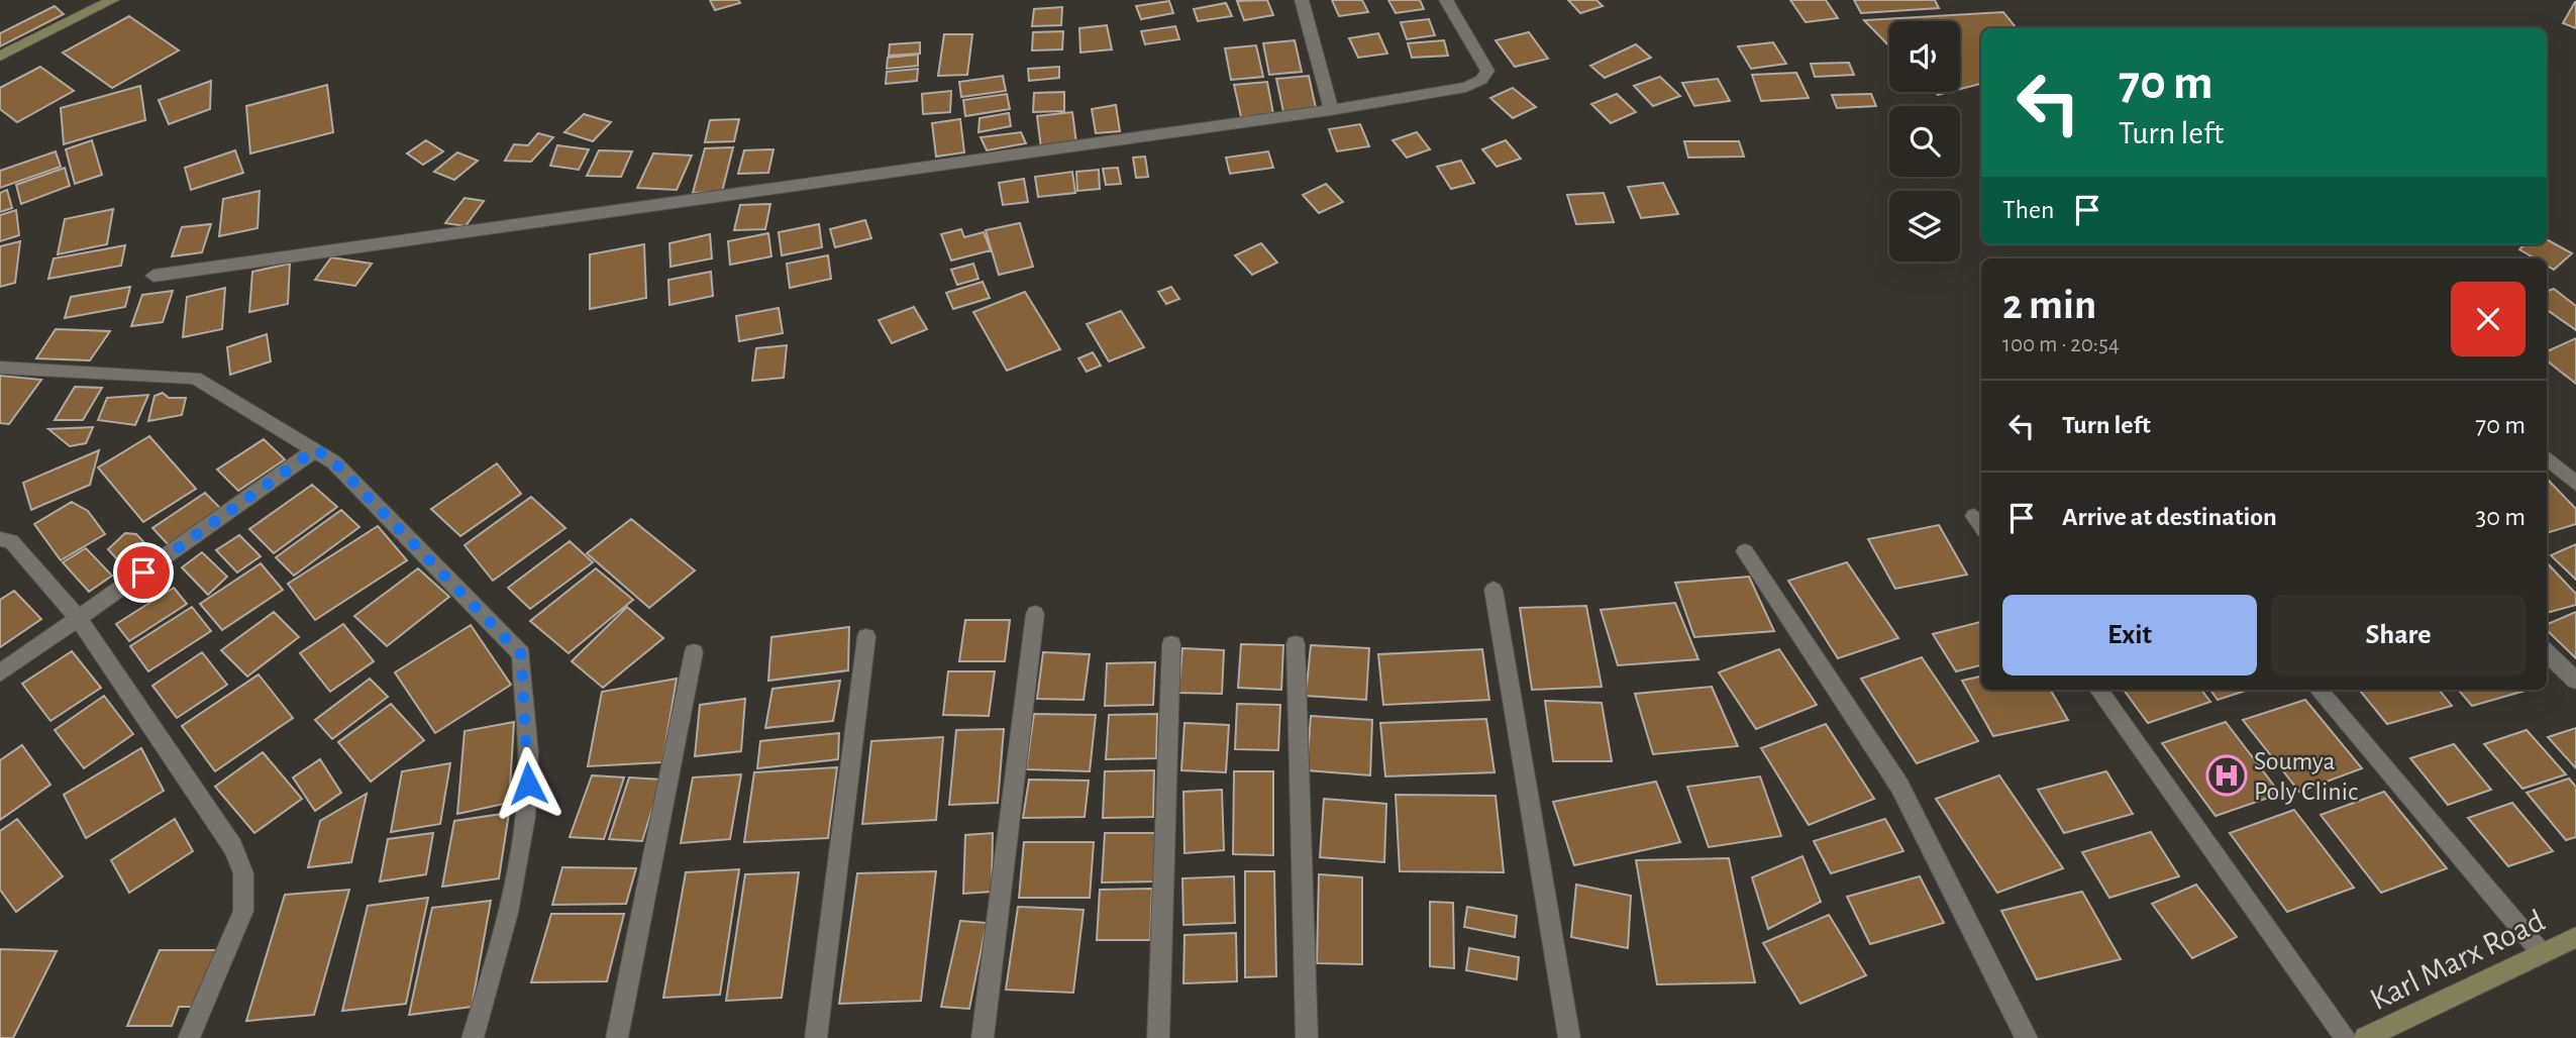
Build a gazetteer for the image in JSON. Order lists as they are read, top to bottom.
{
  "streets": {
    "main road": ["Karl Marx Road"]
  },
  "places": {
    "hospital": ["Soumya Poly Clinic"]
  },
  "page": {
    "turn": ["70 m", "Turn left"],
    "then": "Then",
    "heading": ["2 min", "100 m · 20:54"],
    "list": [
      {
        "name": "Turn left",
        "value": "70 m"
      },
      {
        "name": "Arrive at destination",
        "value": "30 m"
      }
    ],
    "buttons": ["Exit", "Share"]
  }
}
